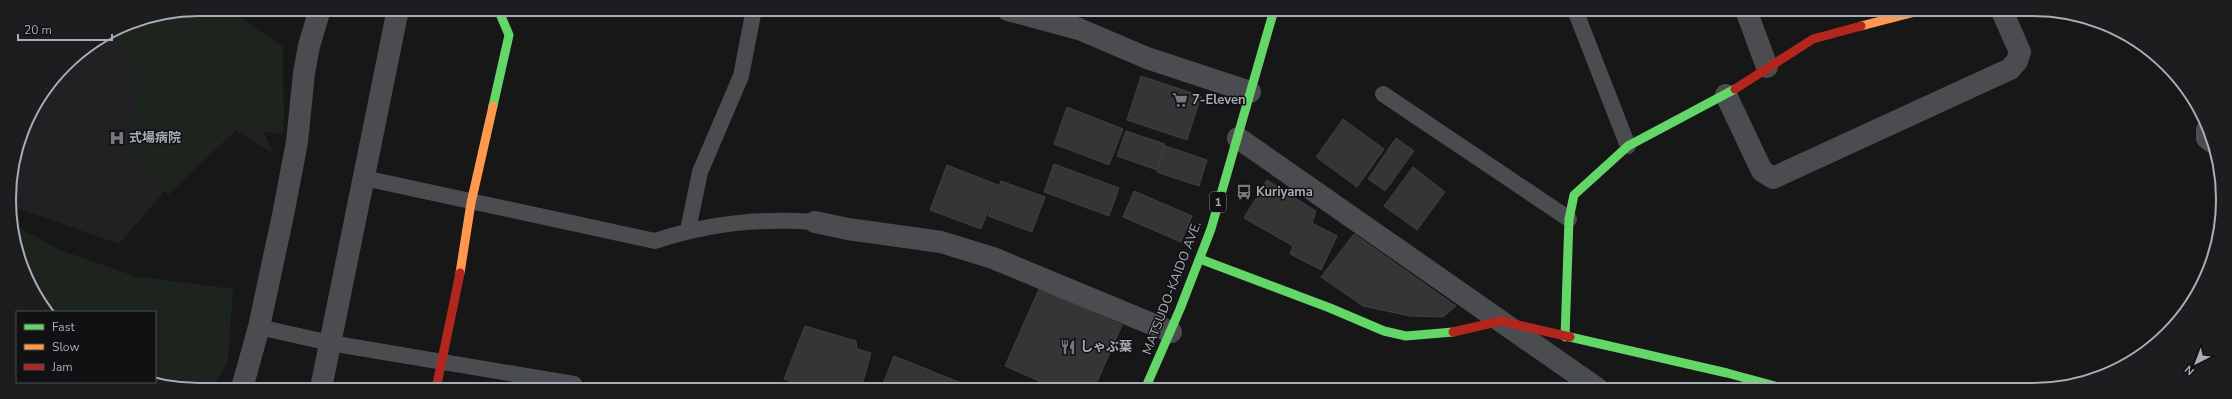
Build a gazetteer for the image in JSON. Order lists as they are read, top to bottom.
{
  "streets": {
    "street": ["1", "MATSUDO-KAIDO AVE."]
  },
  "places": {
    "supermarket": ["7-Eleven"],
    "hospital": ["式場病院"],
    "bus stop": ["Kuriyama"],
    "restaurant": ["しゃぶ葉"]
  },
  "legend": ["Fast", "Slow", "Jam"],
  "scale_bar": "20 m",
  "north": "bottom left"
}
